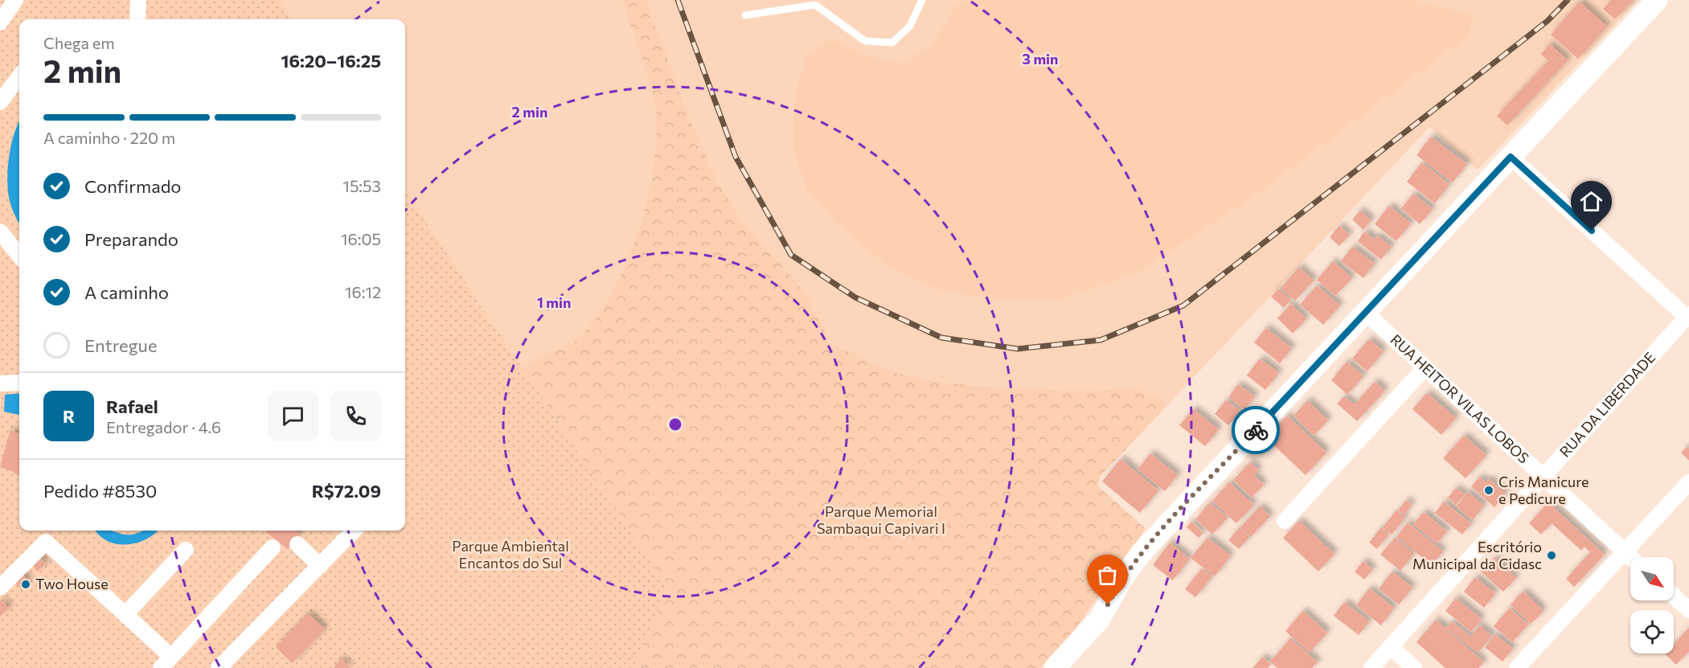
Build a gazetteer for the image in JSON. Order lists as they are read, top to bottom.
{
  "streets": {
    "street": ["RUA HEITOR VILAS LOBOS", "RUA DA LIBERDADE"]
  },
  "crossings": [
    ["RUA HEITOR VILAS LOBOS", "RUA DA LIBERDADE"]
  ],
  "parks": ["Parque Memorial Sambaqui Capivari I", "Parque Ambiental Encantos do Sul"],
  "places": ["Cris Manicure e Pedicure", "Escritório Municipal da Cidasc", "Two House"],
  "north": "bottom right",
  "page": {
    "heading": ["2 min", "Chega em", "16:20–16:25"],
    "panel": [
      "Rafael",
      "Entregador · 4.6",
      "Pedido #8530",
      "R$72.09"
    ],
    "bar": "A caminho · 220 m",
    "list": [
      ["Confirmado", "15:53"],
      ["Preparando", "16:05"],
      ["A caminho", "16:12"],
      "Entregue"
    ],
    "round": "R"
  },
  "rings": ["3 min", "2 min", "1 min"]
}
